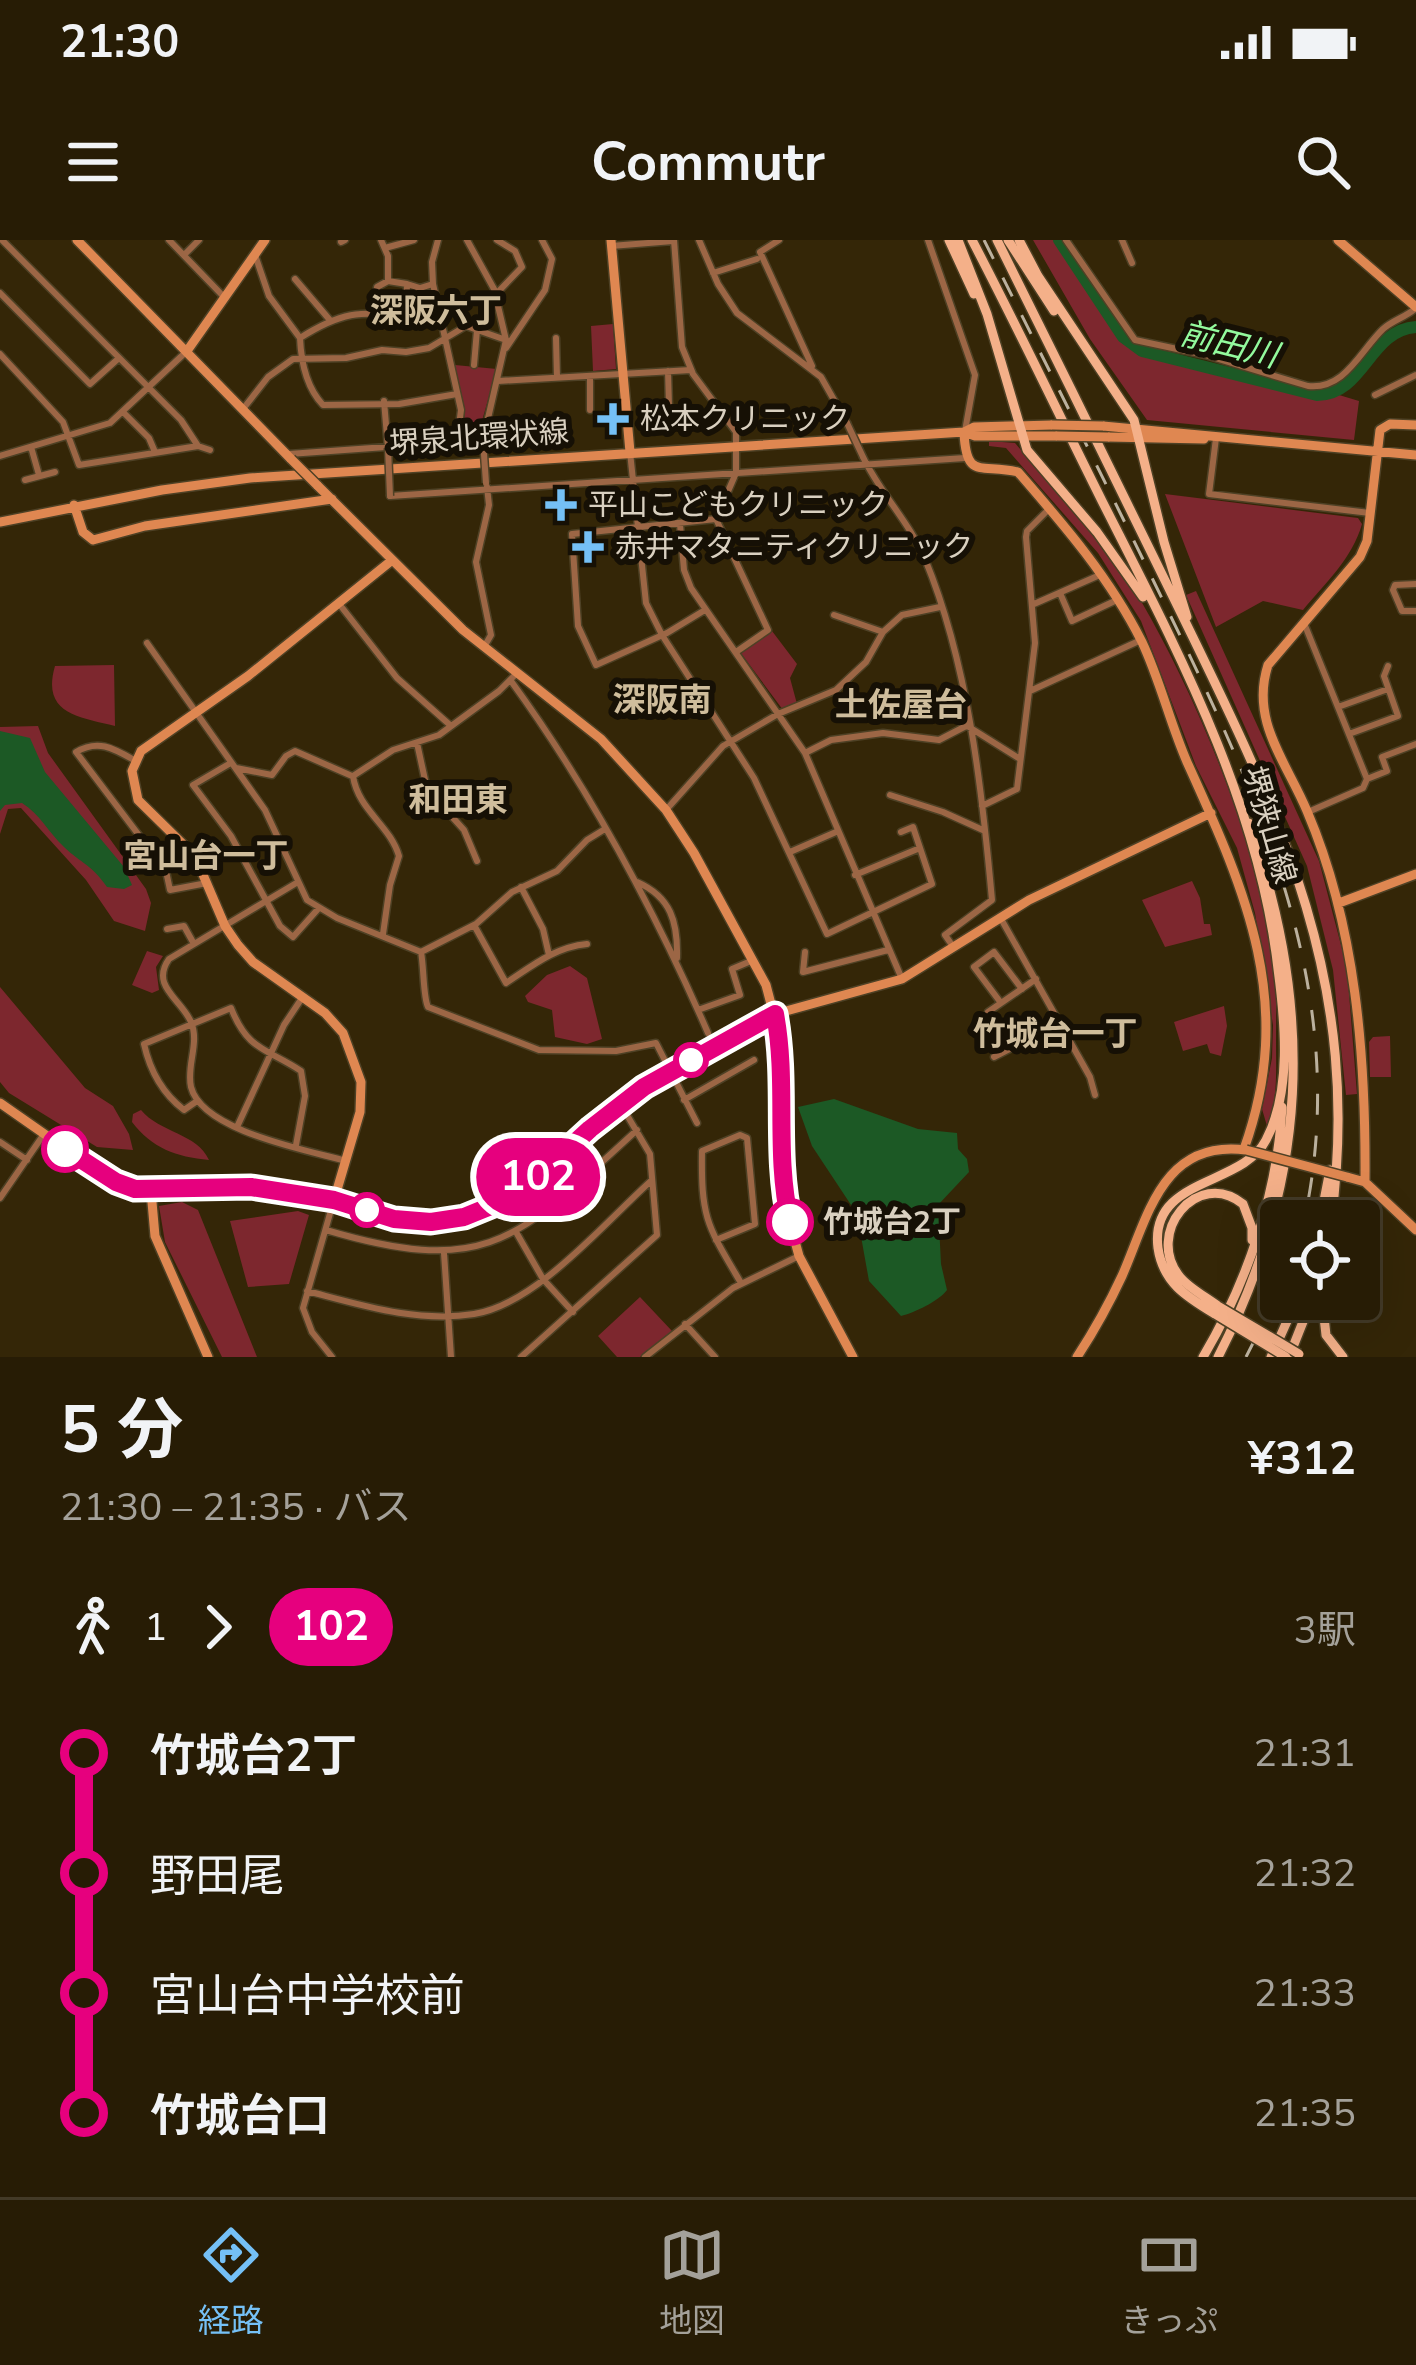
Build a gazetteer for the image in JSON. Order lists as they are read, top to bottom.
{
  "streets": {
    "main road": ["堺狭山線"],
    "street": ["堺泉北環状線"]
  },
  "districts": [
    "深阪六丁",
    "深阪南",
    "土佐屋台",
    "和田東",
    "宮山台一丁",
    "竹城台一丁"
  ],
  "water": ["前田川"],
  "places": {
    "health": ["松本クリニック", "平山こどもクリニック", "赤井マタニティクリニック"],
    "other": ["竹城台2丁"]
  },
  "lines": ["bus line 102"],
  "page": {
    "status": "21:30",
    "header": "Commutr",
    "on_map": "102",
    "heading": ["5 分", "21:30 – 21:35 · バス", "¥312"],
    "legs": ["1", "102", "3駅"],
    "list": [
      {
        "name": "竹城台2丁",
        "value": "21:31"
      },
      {
        "name": "野田尾",
        "value": "21:32"
      },
      {
        "name": "宮山台中学校前",
        "value": "21:33"
      },
      {
        "name": "竹城台口",
        "value": "21:35"
      }
    ],
    "tabs": ["経路", "地図", "きっぷ"]
  }
}
